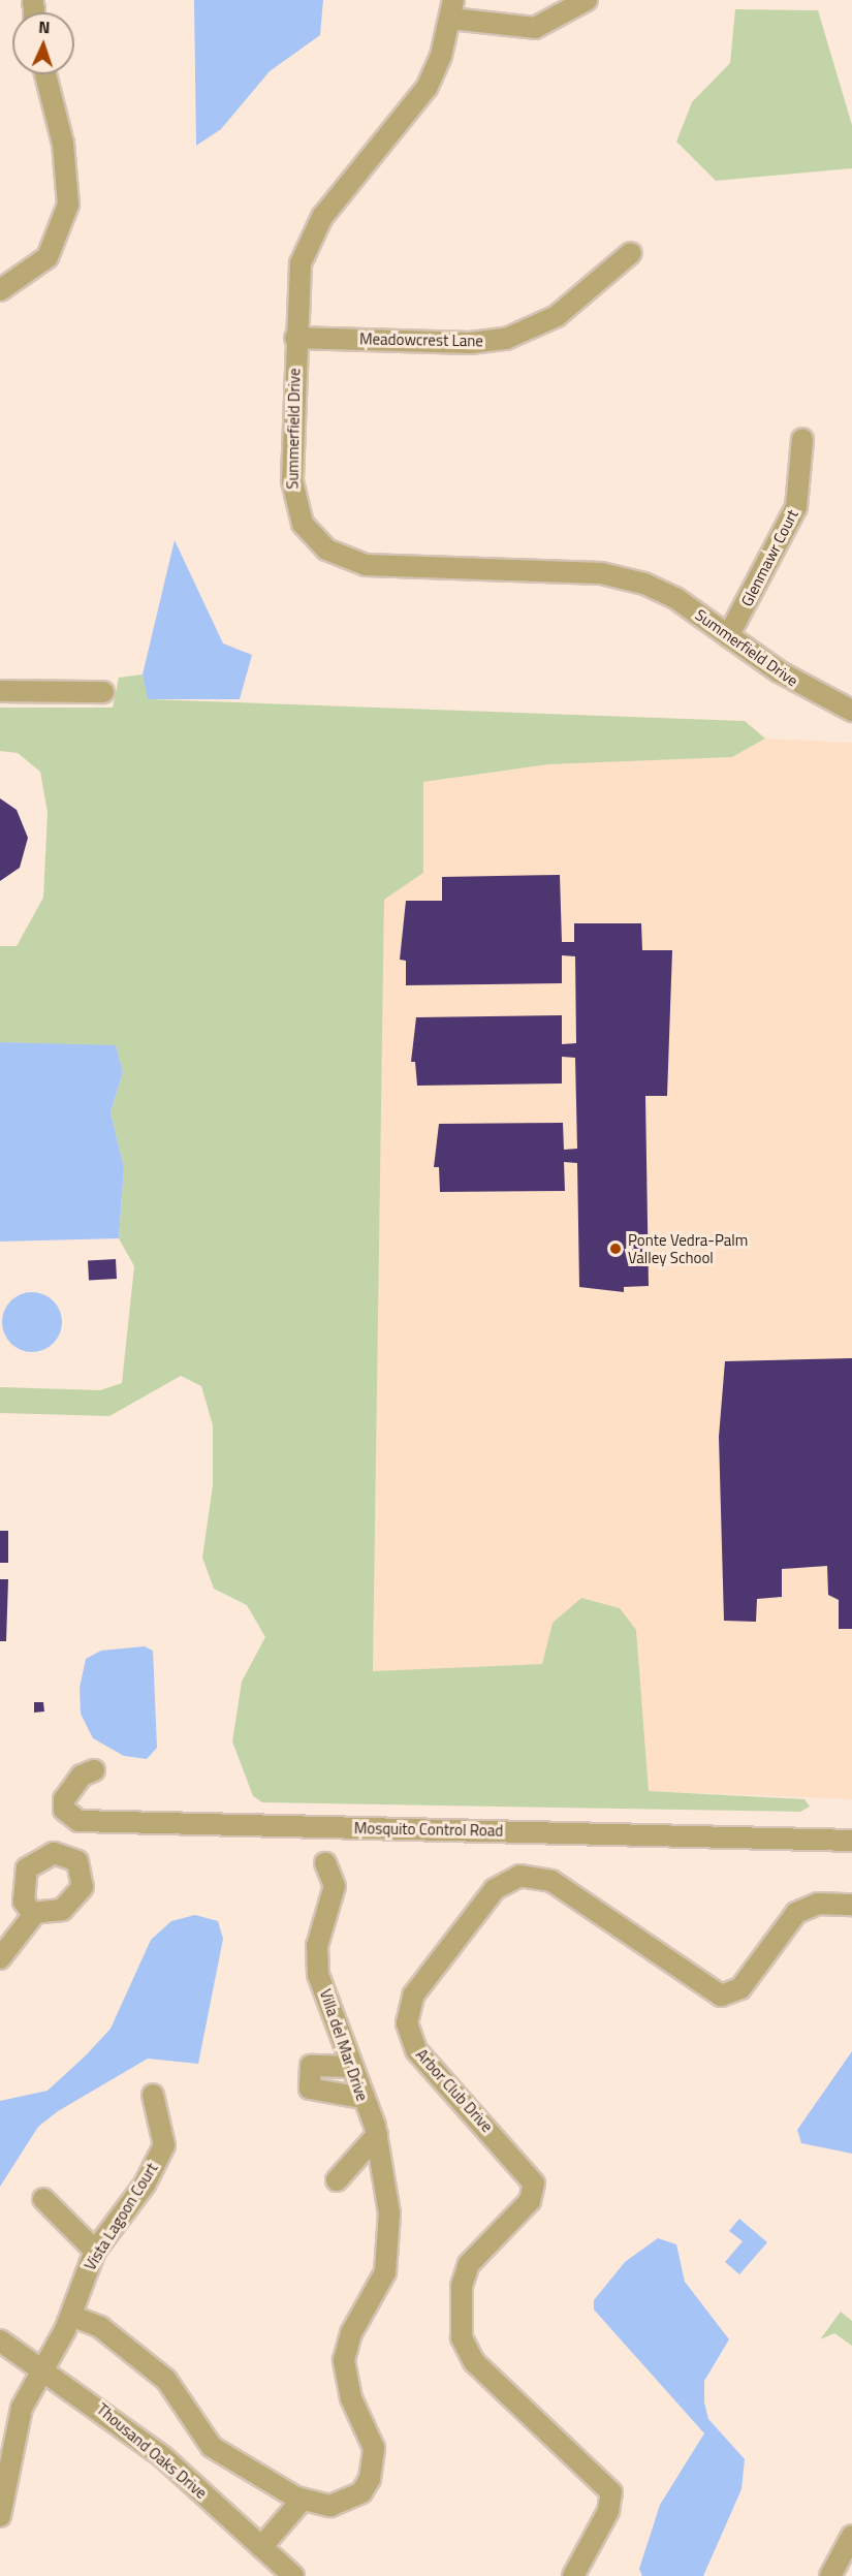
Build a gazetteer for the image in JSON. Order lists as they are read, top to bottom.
{
  "streets": {
    "street": [
      "Meadowcrest Lane",
      "Summerfield Drive",
      "Glenmawr Court",
      "Mosquito Control Road",
      "Villa del Mar Drive",
      "Arbor Club Drive",
      "Vista Lagoon Court",
      "Thousand Oaks Drive"
    ]
  },
  "crossings": [
    ["Meadowcrest Lane", "Summerfield Drive"],
    ["Summerfield Drive", "Glenmawr Court"],
    ["Vista Lagoon Court", "Thousand Oaks Drive"]
  ],
  "places": ["Ponte Vedra-Palm Valley School"],
  "north": "top"
}
